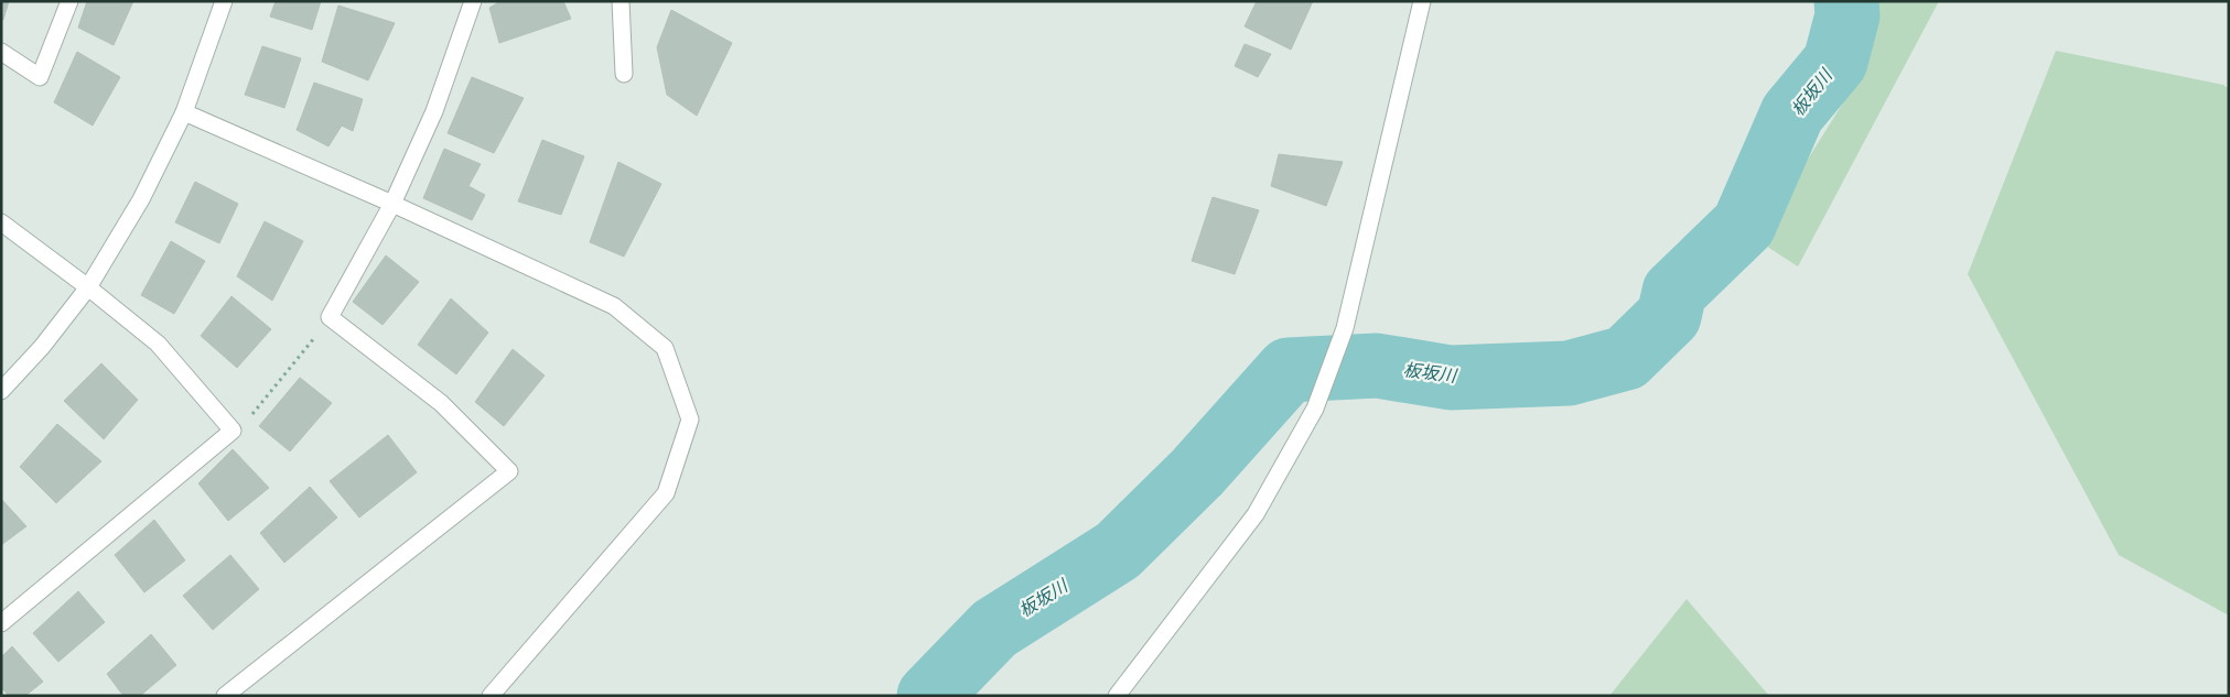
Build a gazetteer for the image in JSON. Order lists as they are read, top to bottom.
{
  "water": ["板坂川"]
}
